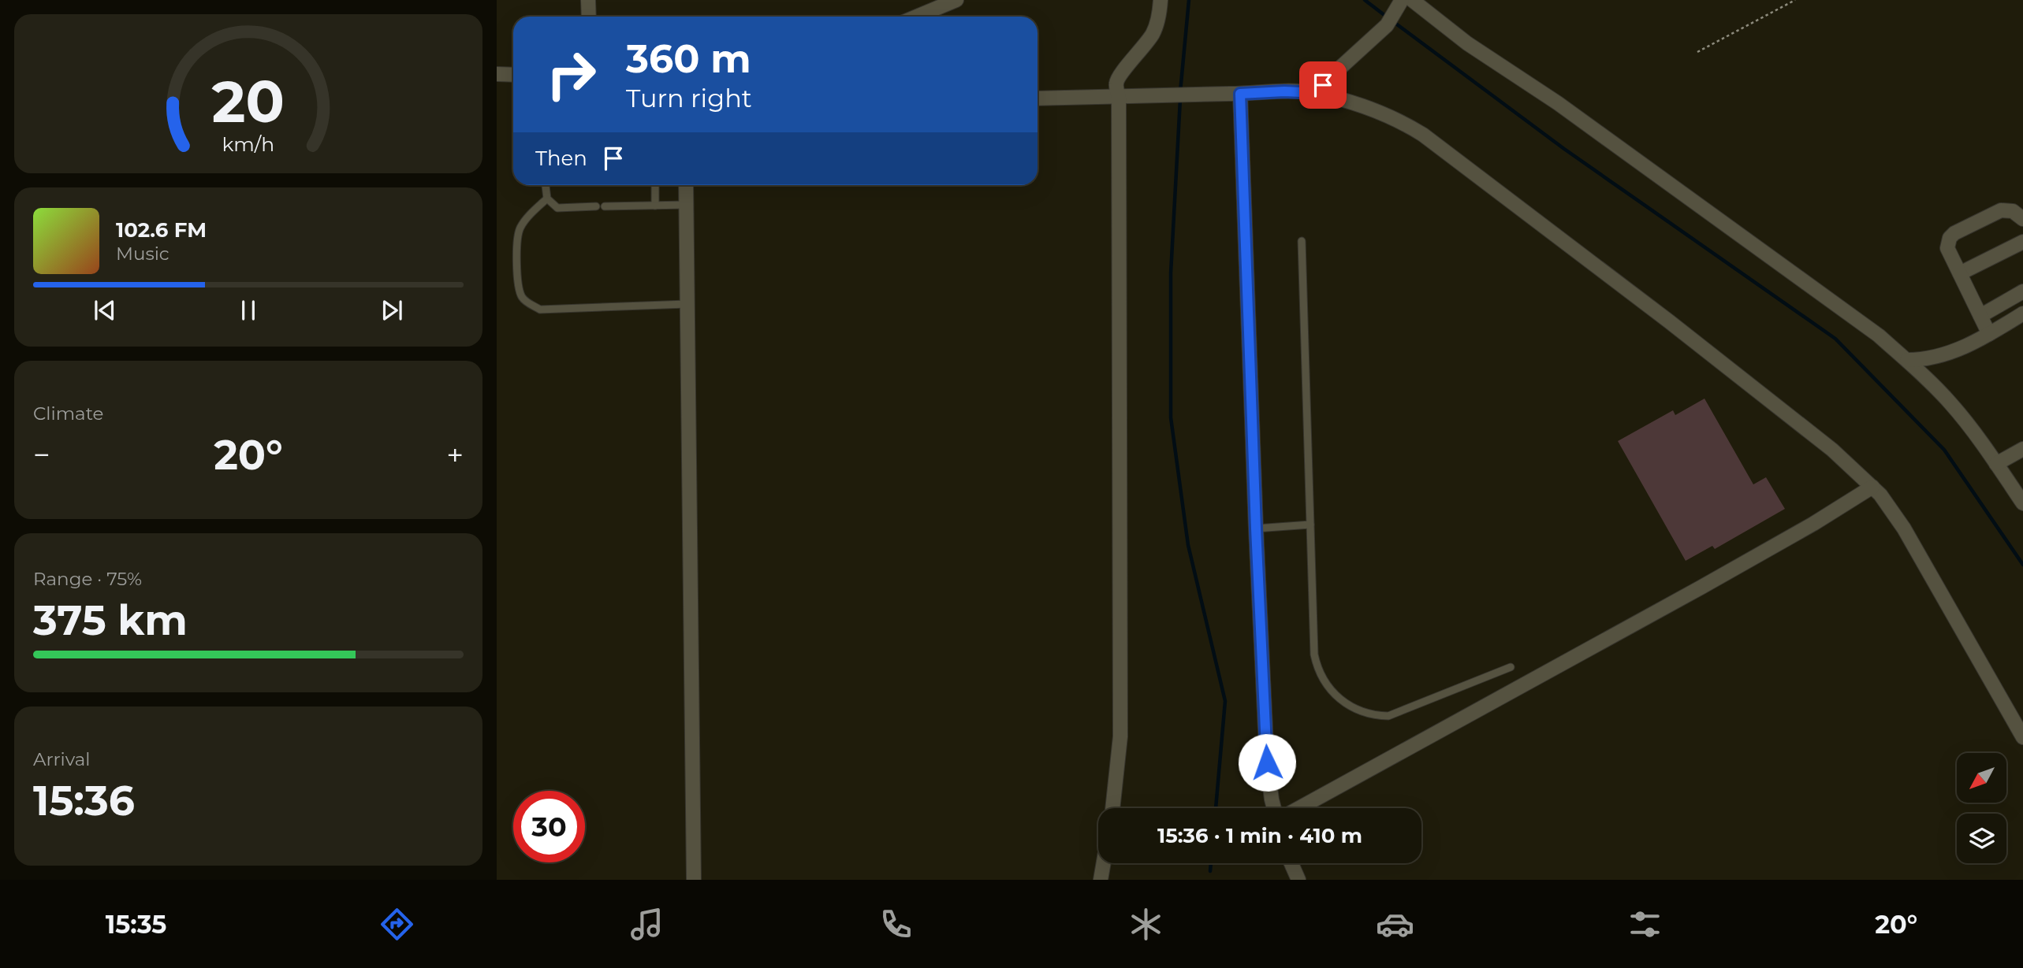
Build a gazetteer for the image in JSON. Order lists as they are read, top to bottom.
{
  "north": "bottom left",
  "page": {
    "turn": ["360 m", "Turn right"],
    "then": "Then",
    "song": ["102.6 FM", "Music"],
    "tile": [
      "Climate",
      ["Range · 75%", "375 km"],
      ["Arrival", "15:36"]
    ],
    "heat": ["−", "20°", "+"],
    "limit": "30",
    "trip": "15:36 · 1 min · 410 m",
    "tabs": ["15:35", "20°"],
    "gauge": ["20", "km/h"]
  }
}
